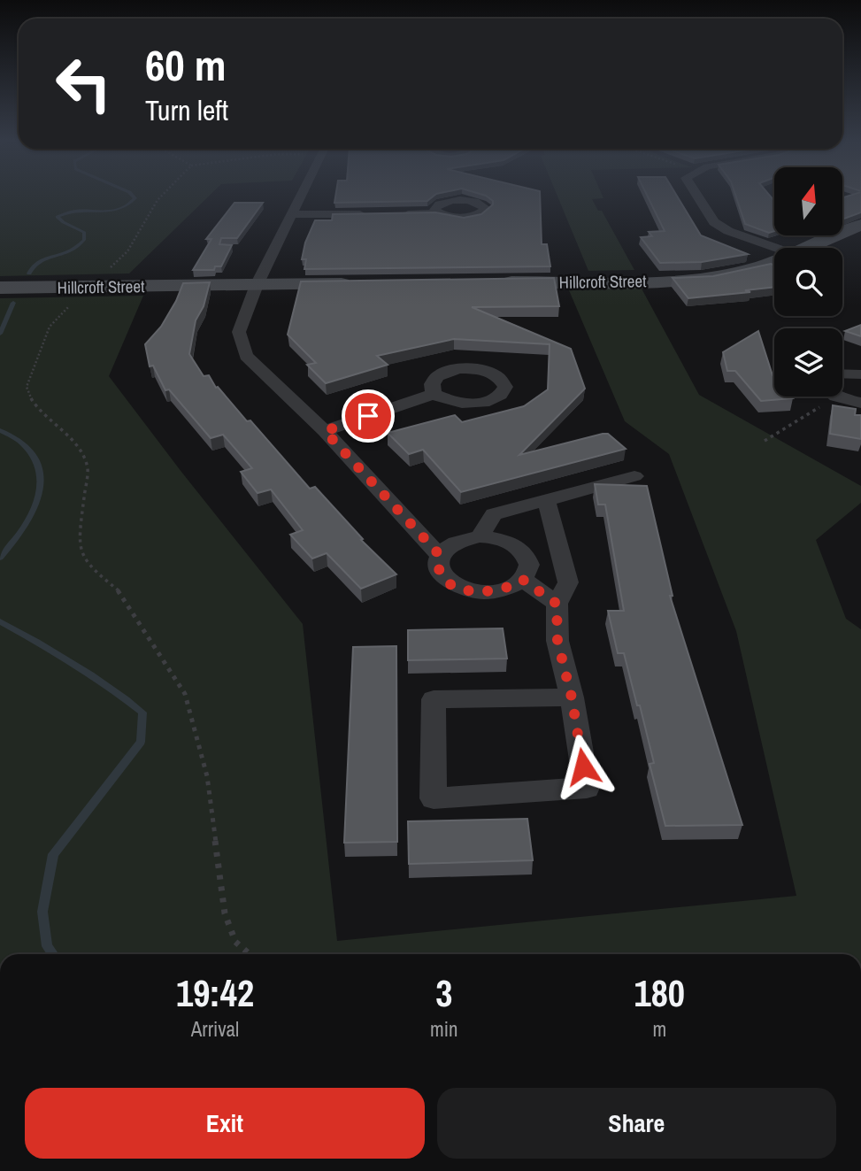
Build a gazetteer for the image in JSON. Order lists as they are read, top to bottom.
{
  "streets": {
    "street": ["Hillcroft Street"]
  },
  "north": "top",
  "page": {
    "turn": ["60 m", "Turn left"],
    "eta": [
      "19:42",
      "Arrival",
      "3",
      "min",
      "180",
      "m"
    ],
    "buttons": ["Exit", "Share"]
  }
}
